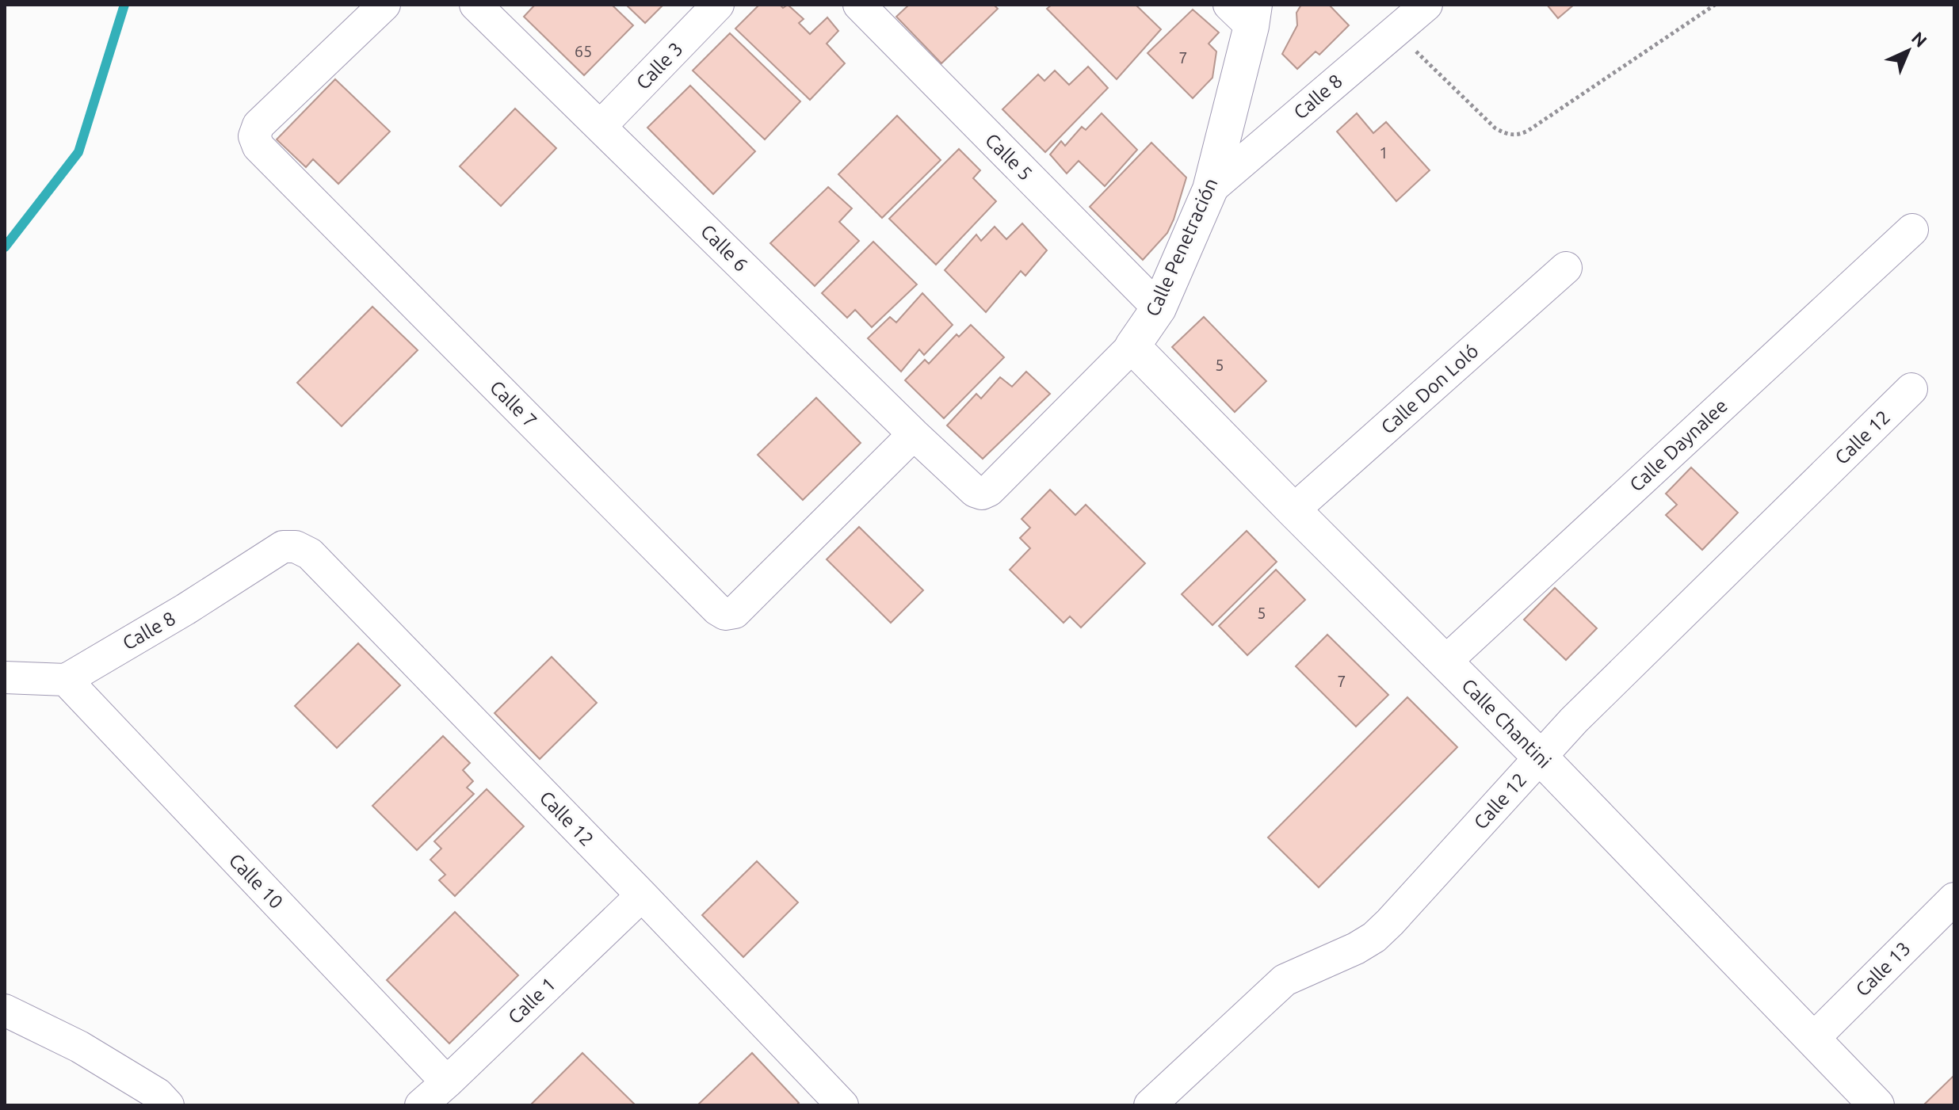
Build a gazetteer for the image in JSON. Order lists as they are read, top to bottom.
{
  "streets": {
    "street": [
      "Calle 3",
      "Calle 8",
      "Calle 5",
      "Calle Penetración",
      "Calle 6",
      "Calle Don Loló",
      "Calle 7",
      "Calle 12",
      "Calle Daynalee",
      "Calle Chantini",
      "Calle 10",
      "Calle 13",
      "Calle 1"
    ]
  },
  "crossings": [
    ["Calle 3", "Calle 6"],
    ["Calle 8", "Calle Penetración"],
    ["Calle 8", "Calle 12"],
    ["Calle 8", "Calle 10"],
    ["Calle 5", "Calle Penetración"],
    ["Calle Penetración", "Calle 6"],
    ["Calle Penetración", "Calle Chantini"],
    ["Calle 6", "Calle 7"],
    ["Calle Don Loló", "Calle Chantini"],
    ["Calle 12", "Calle Chantini"],
    ["Calle 12", "Calle 1"],
    ["Calle Daynalee", "Calle Chantini"],
    ["Calle Chantini", "Calle 13"],
    ["Calle 10", "Calle 1"]
  ],
  "house_numbers": [
    "65",
    "7",
    "1",
    "5",
    "5",
    "7"
  ],
  "north": "top right"
}
